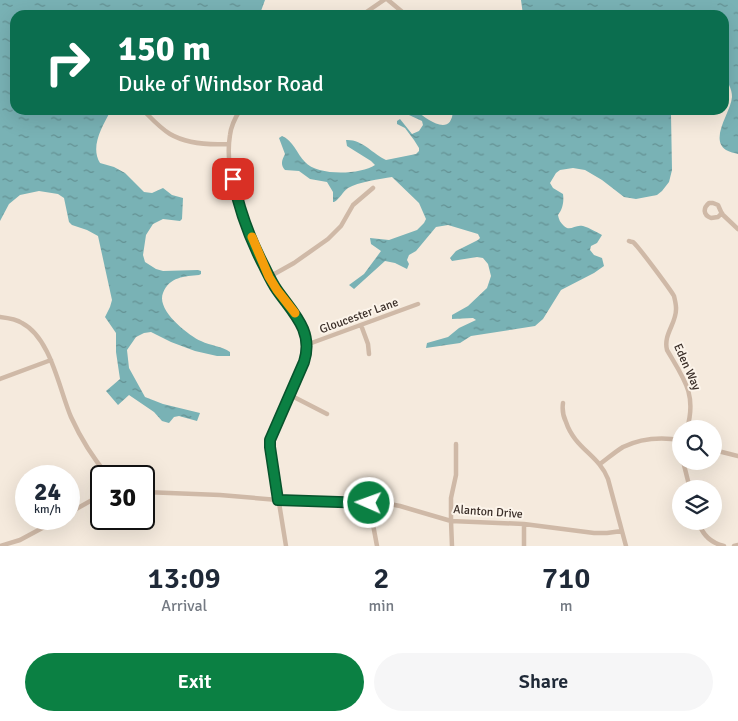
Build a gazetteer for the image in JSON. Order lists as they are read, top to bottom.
{
  "streets": {
    "street": ["Gloucester Lane", "Eden Way", "Alanton Drive"]
  },
  "page": {
    "turn": ["150 m", "Duke of Windsor Road"],
    "speed": "24 km/h",
    "limit": "30",
    "eta": [
      "13:09",
      "Arrival",
      "2",
      "min",
      "710",
      "m"
    ],
    "buttons": ["Exit", "Share"]
  }
}
